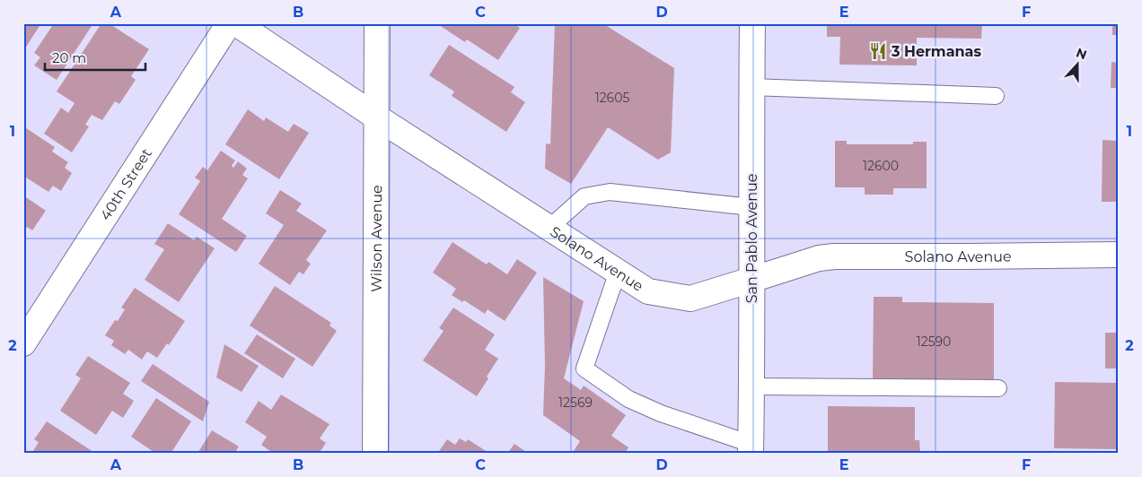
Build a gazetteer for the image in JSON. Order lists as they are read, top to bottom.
{
  "streets": {
    "street": [
      "40th Street",
      "Wilson Avenue",
      "San Pablo Avenue",
      "Solano Avenue"
    ]
  },
  "crossings": [
    ["Wilson Avenue", "Solano Avenue"],
    ["San Pablo Avenue", "Solano Avenue"]
  ],
  "places": {
    "restaurant": ["3 Hermanas"]
  },
  "house_numbers": [
    "12605",
    "12600",
    "12590",
    "12569"
  ],
  "scale_bar": "20 m",
  "north": "top",
  "grid": {
    "columns": [
      "A",
      "B",
      "C",
      "D",
      "E",
      "F"
    ],
    "rows": ["1", "2"]
  }
}
